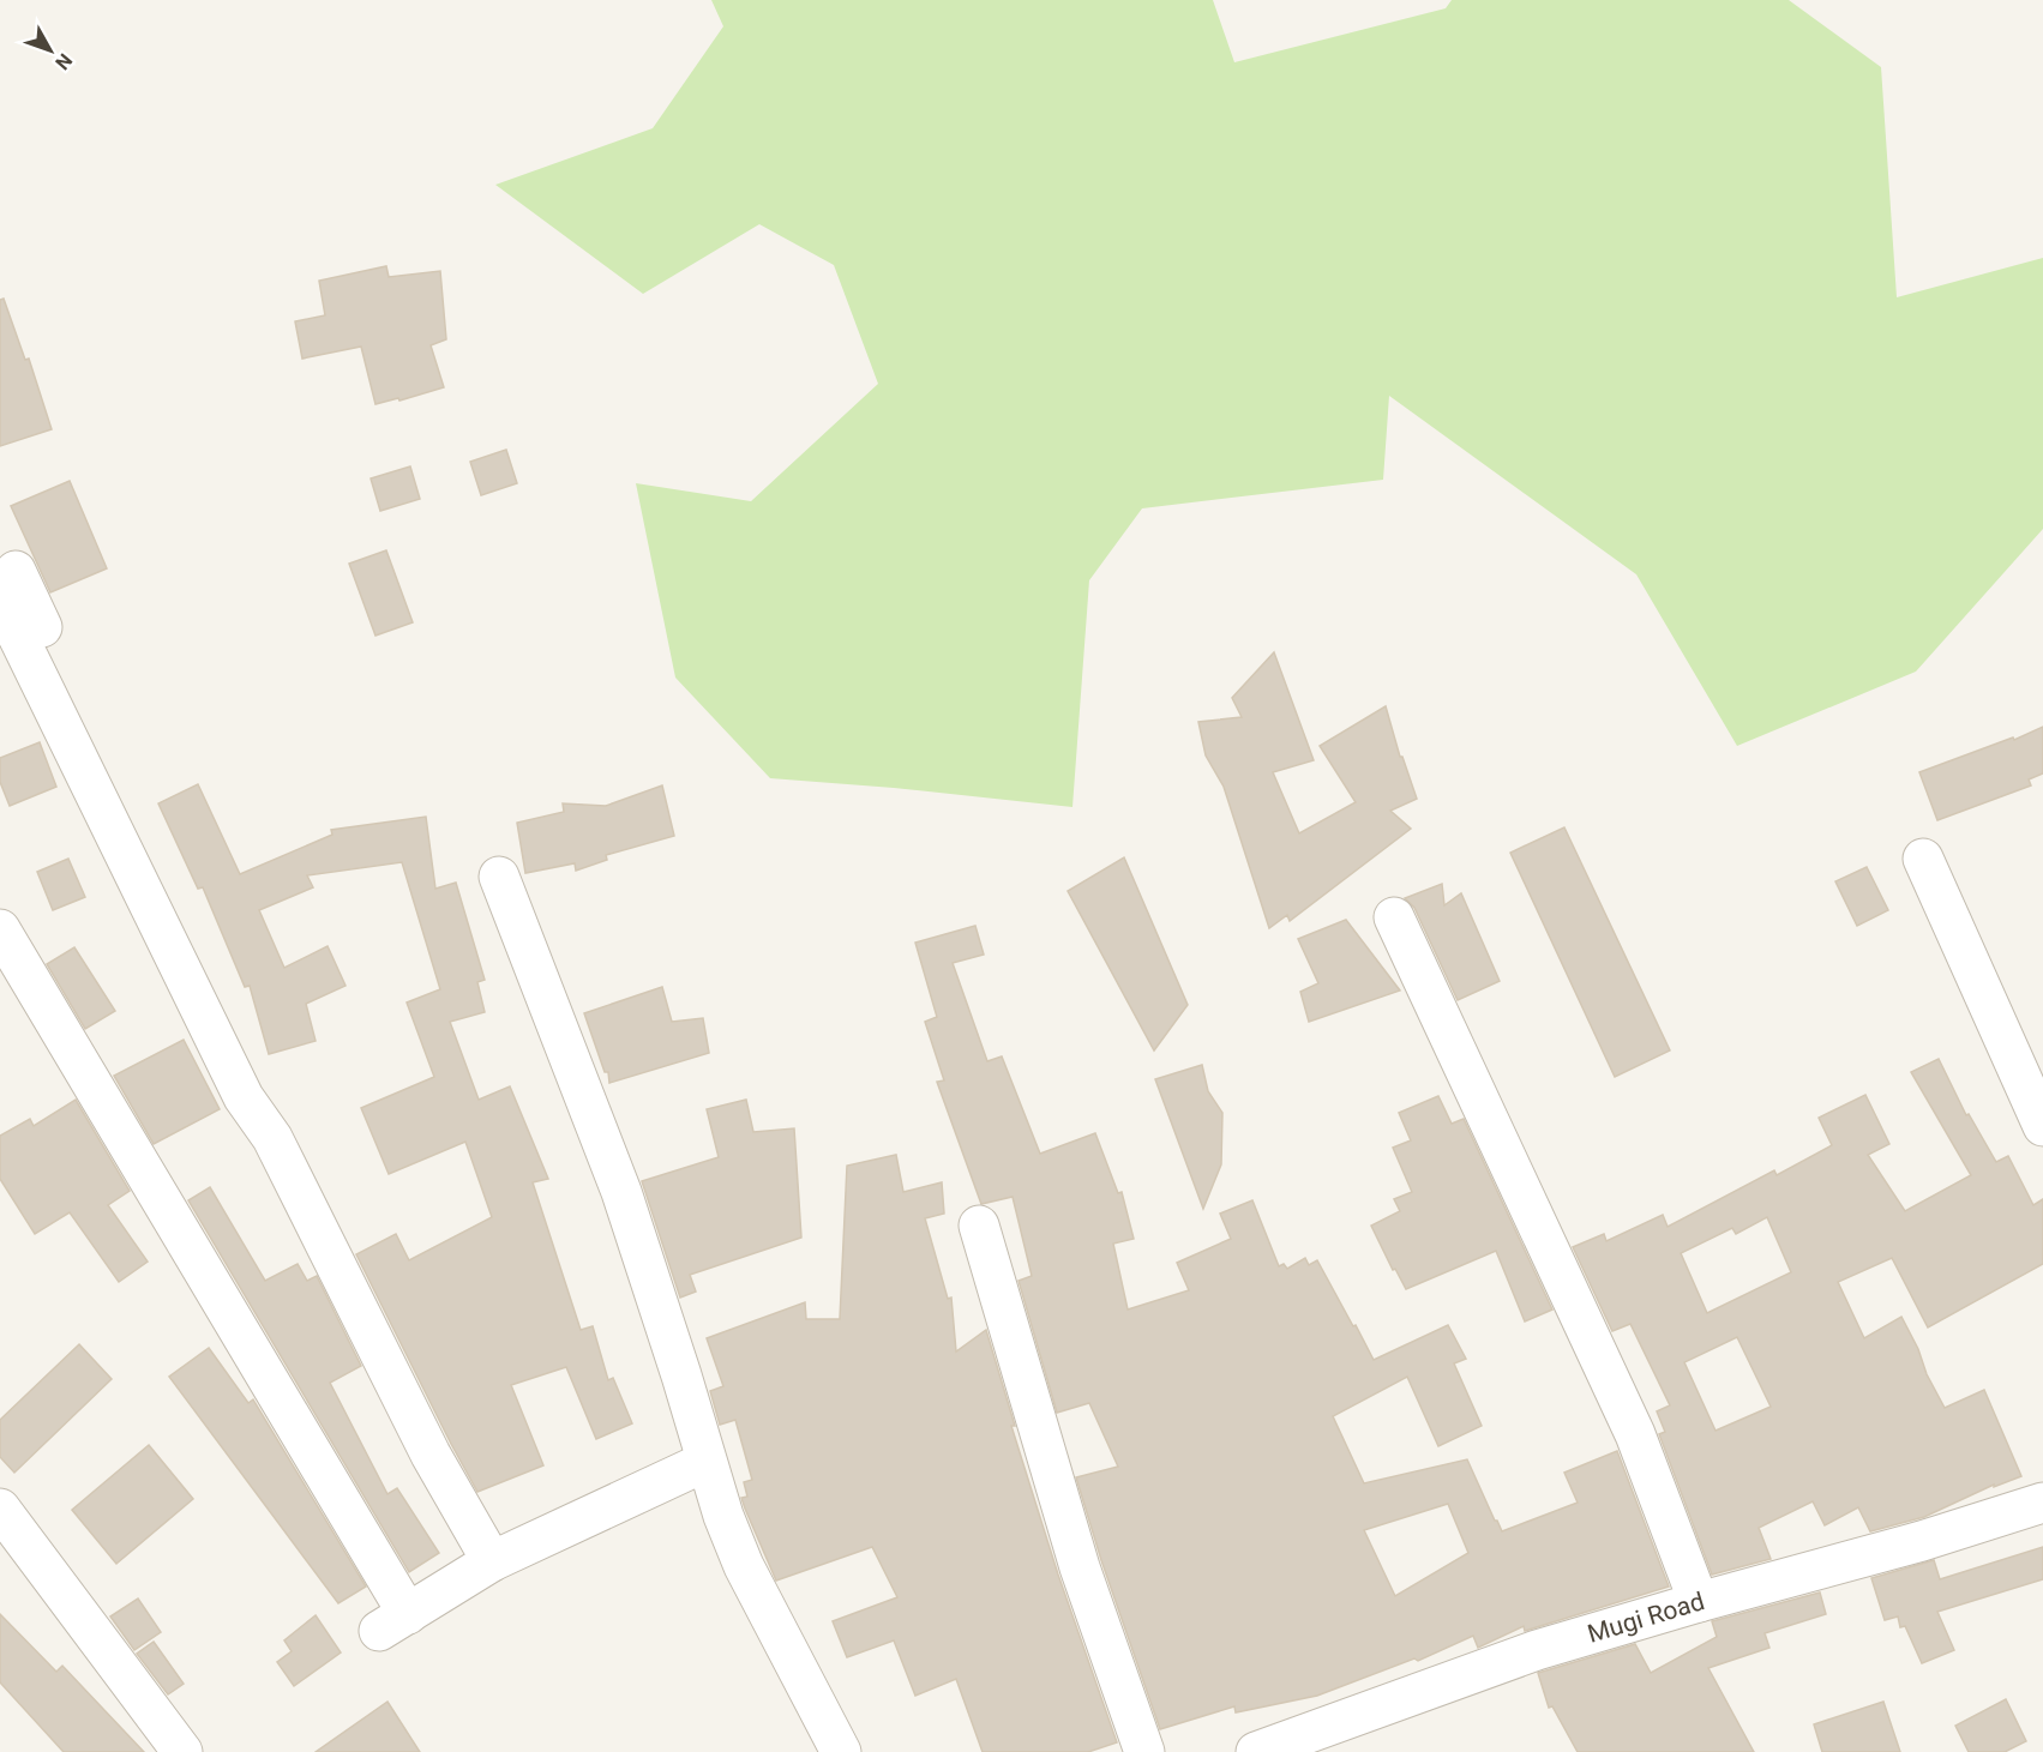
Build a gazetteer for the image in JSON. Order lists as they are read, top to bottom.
{
  "streets": {
    "street": ["Mugi Road"]
  },
  "north": "bottom right"
}
